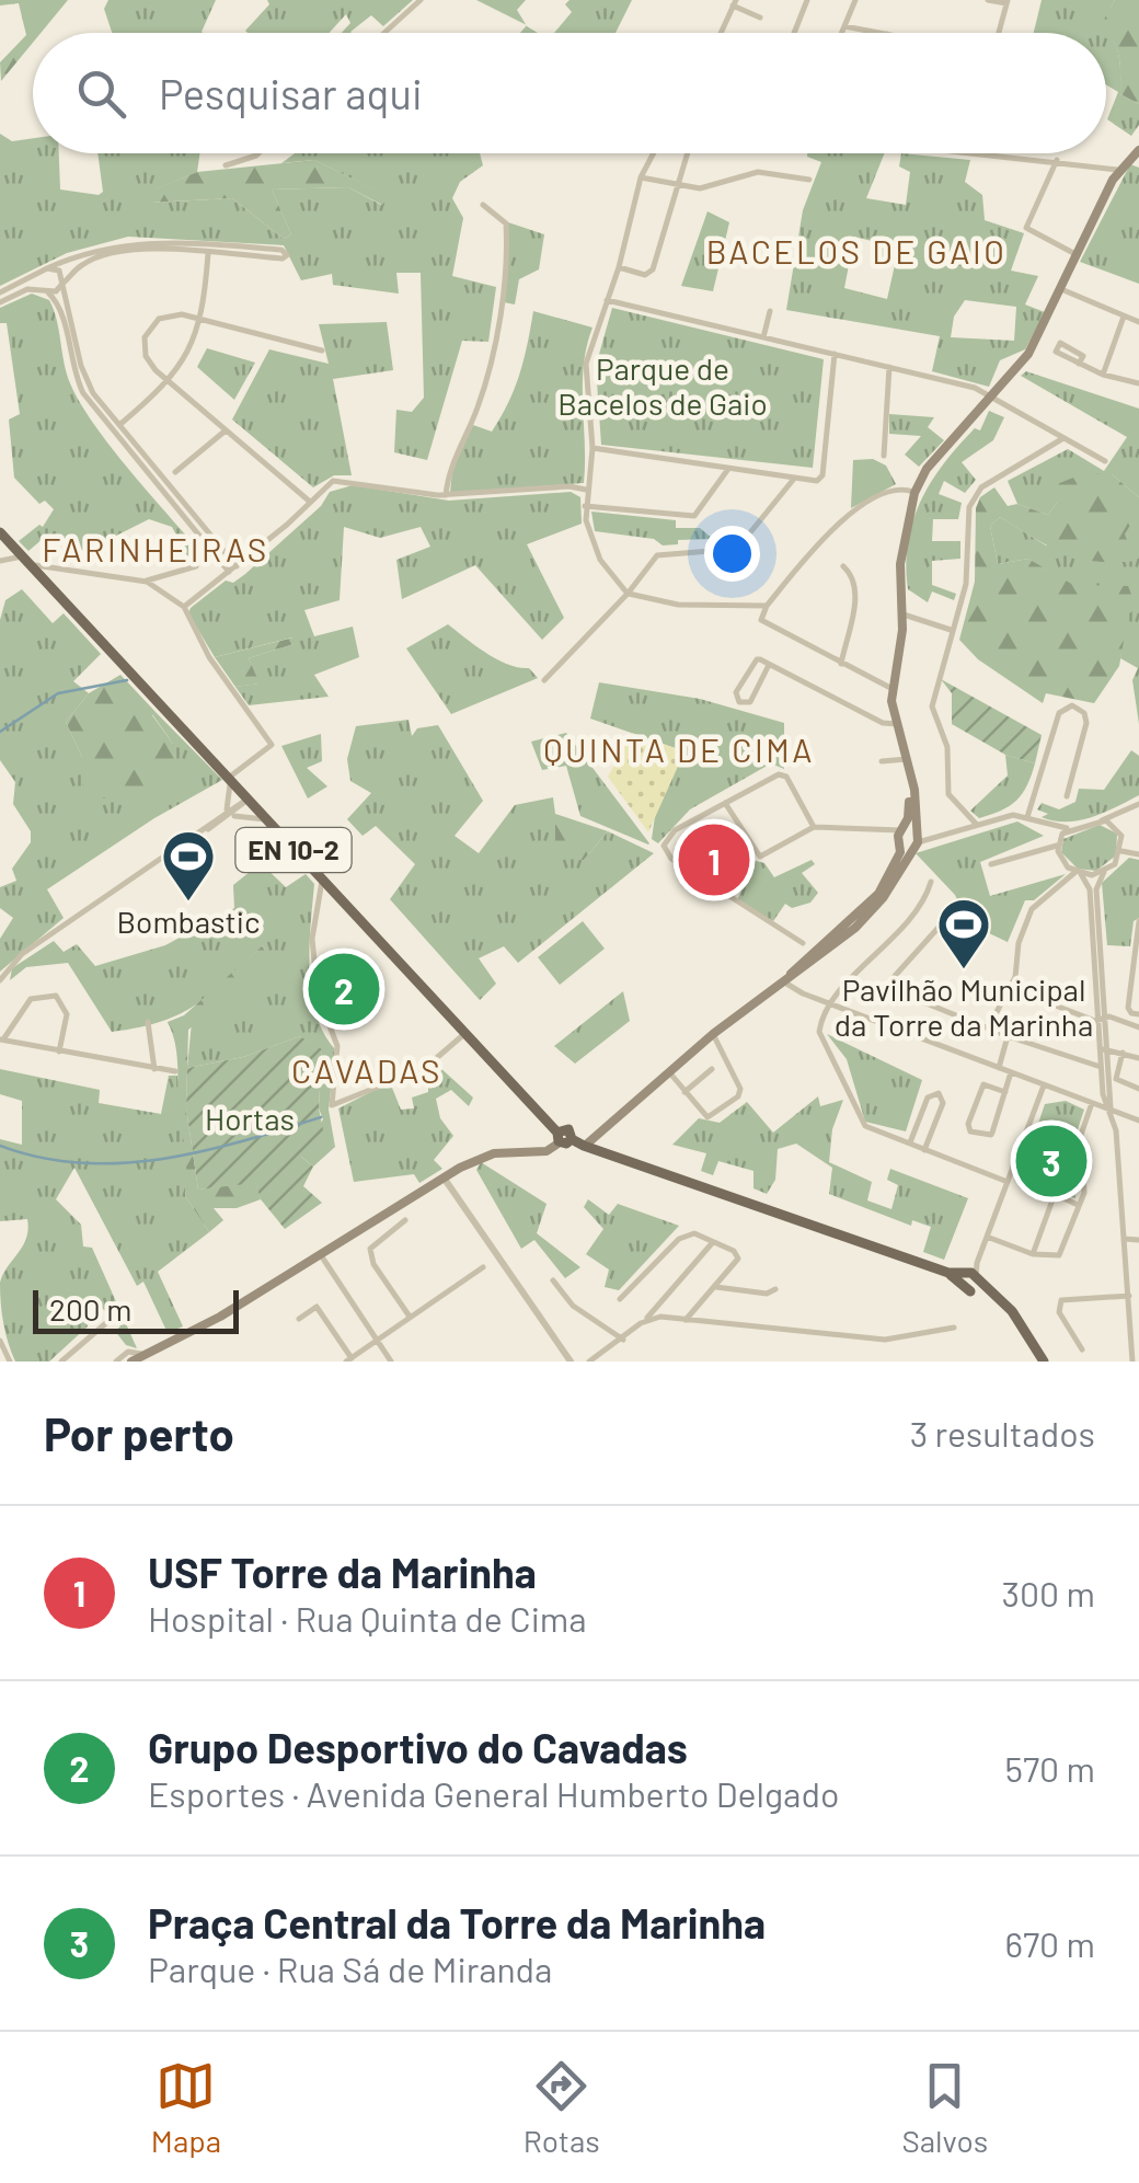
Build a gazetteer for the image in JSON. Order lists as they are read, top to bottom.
{
  "streets": {
    "main road": ["EN 10-2"]
  },
  "districts": [
    "BACELOS DE GAIO",
    "FARINHEIRAS",
    "QUINTA DE CIMA",
    "CAVADAS"
  ],
  "parks": ["Parque de Bacelos de Gaio", "Hortas"],
  "places": {
    "sports": ["Bombastic", "Pavilhão Municipal da Torre da Marinha"]
  },
  "scale_bar": "200 m",
  "page": {
    "search": "Pesquisar aqui",
    "pins": ["1", "2", "3"],
    "scale": "200 m",
    "heading": ["Por perto", "3 resultados"],
    "list": [
      {
        "mark": "1",
        "name": "USF Torre da Marinha",
        "note": "Hospital · Rua Quinta de Cima",
        "value": "300 m"
      },
      {
        "mark": "2",
        "name": "Grupo Desportivo do Cavadas",
        "note": "Esportes · Avenida General Humberto Delgado",
        "value": "570 m"
      },
      {
        "mark": "3",
        "name": "Praça Central da Torre da Marinha",
        "note": "Parque · Rua Sá de Miranda",
        "value": "670 m"
      }
    ],
    "nav": ["Mapa", "Rotas", "Salvos"]
  }
}
